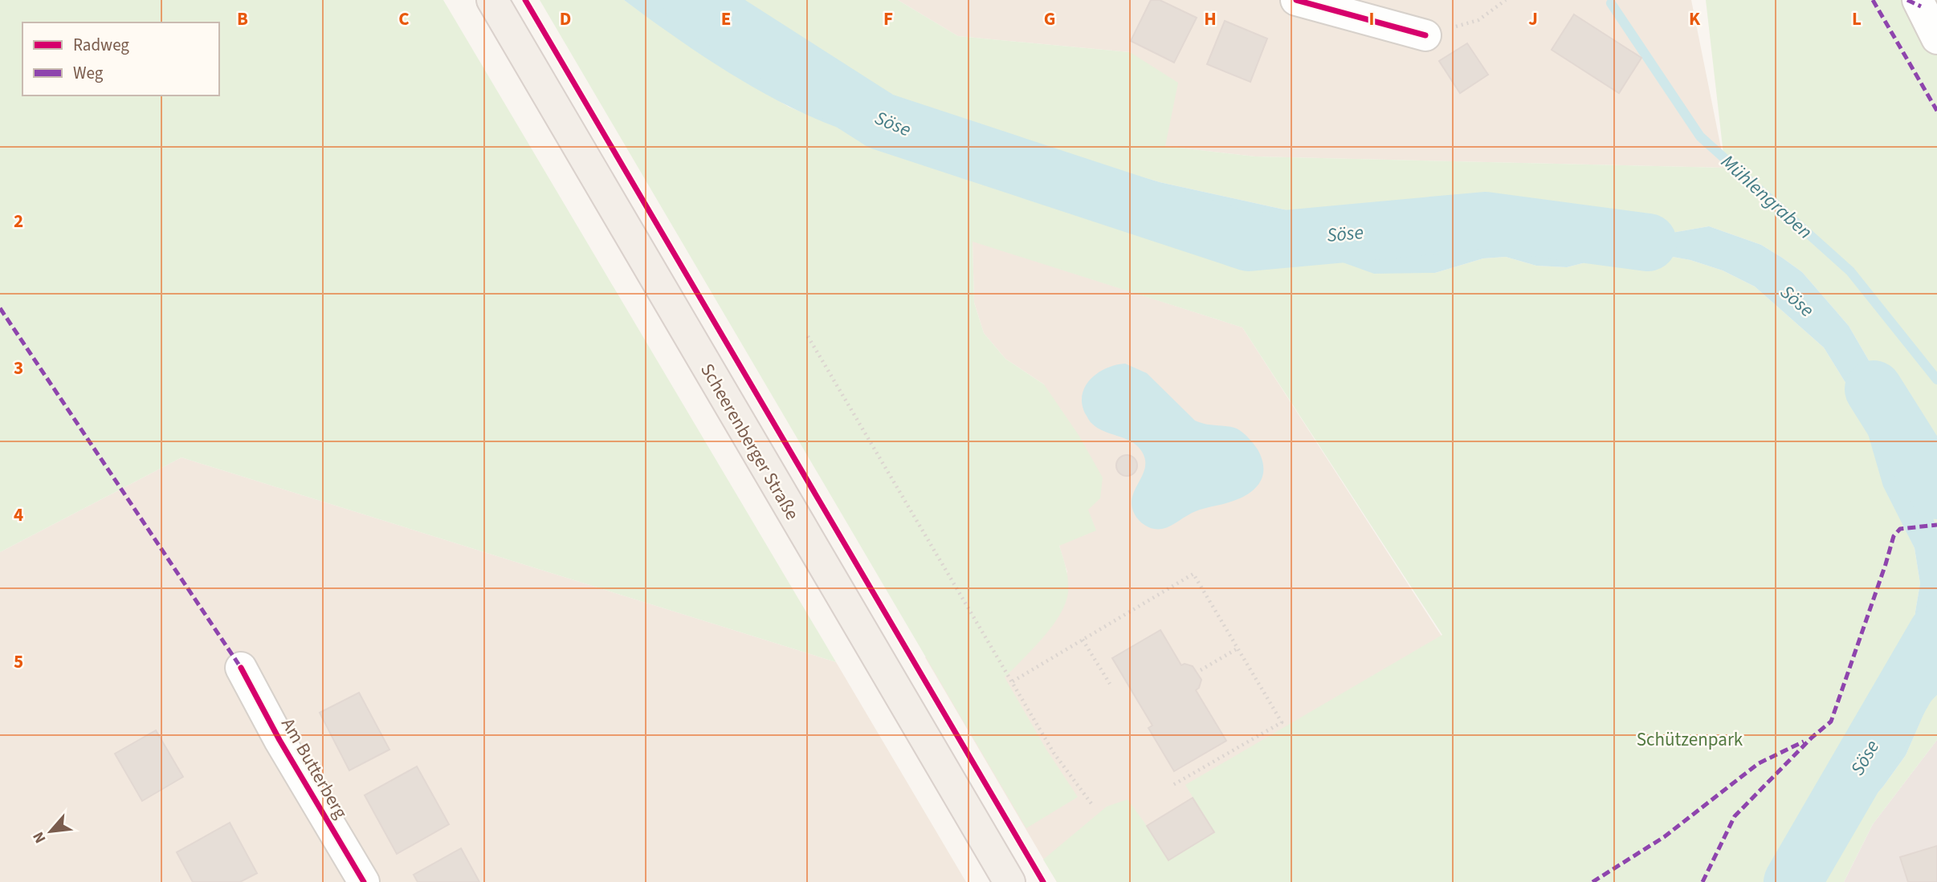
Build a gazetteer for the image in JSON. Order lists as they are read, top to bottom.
{
  "streets": {
    "main road": ["Scheerenberger Straße"],
    "street": ["Am Butterberg"]
  },
  "water": ["Söse", "Mühlengraben"],
  "parks": ["Schützenpark"],
  "legend": ["Radweg", "Weg"],
  "north": "bottom left",
  "grid": {
    "columns": [
      "B",
      "C",
      "D",
      "E",
      "F",
      "G",
      "H",
      "I",
      "J",
      "K",
      "L"
    ],
    "rows": [
      "2",
      "3",
      "4",
      "5"
    ]
  }
}
